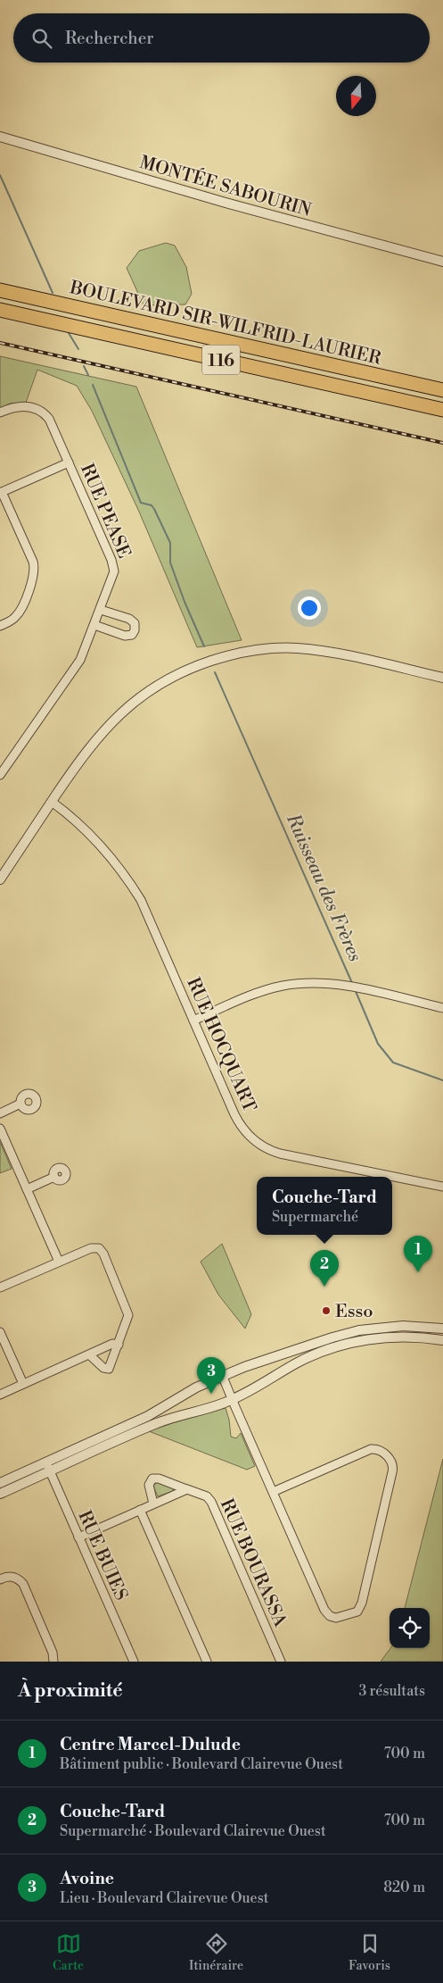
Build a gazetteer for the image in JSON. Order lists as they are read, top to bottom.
{
  "streets": {
    "highway": ["BOULEVARD SIR-WILFRID-LAURIER", "116"],
    "street": [
      "MONTÉE SABOURIN",
      "RUE PEASE",
      "RUE HOCQUART",
      "RUE BUIES",
      "RUE BOURASSA"
    ]
  },
  "water": ["Ruisseau des Frères"],
  "places": ["Esso"],
  "north": "bottom",
  "page": {
    "search": "Rechercher",
    "popup": ["Couche-Tard", "Supermarché"],
    "pins": ["1", "2", "3"],
    "heading": ["À proximité", "3 résultats"],
    "list": [
      {
        "mark": "1",
        "name": "Centre Marcel-Dulude",
        "note": "Bâtiment public · Boulevard Clairevue Ouest",
        "value": "700 m"
      },
      {
        "mark": "2",
        "name": "Couche-Tard",
        "note": "Supermarché · Boulevard Clairevue Ouest",
        "value": "700 m"
      },
      {
        "mark": "3",
        "name": "Avoine",
        "note": "Lieu · Boulevard Clairevue Ouest",
        "value": "820 m"
      }
    ],
    "nav": ["Carte", "Itinéraire", "Favoris"]
  }
}
